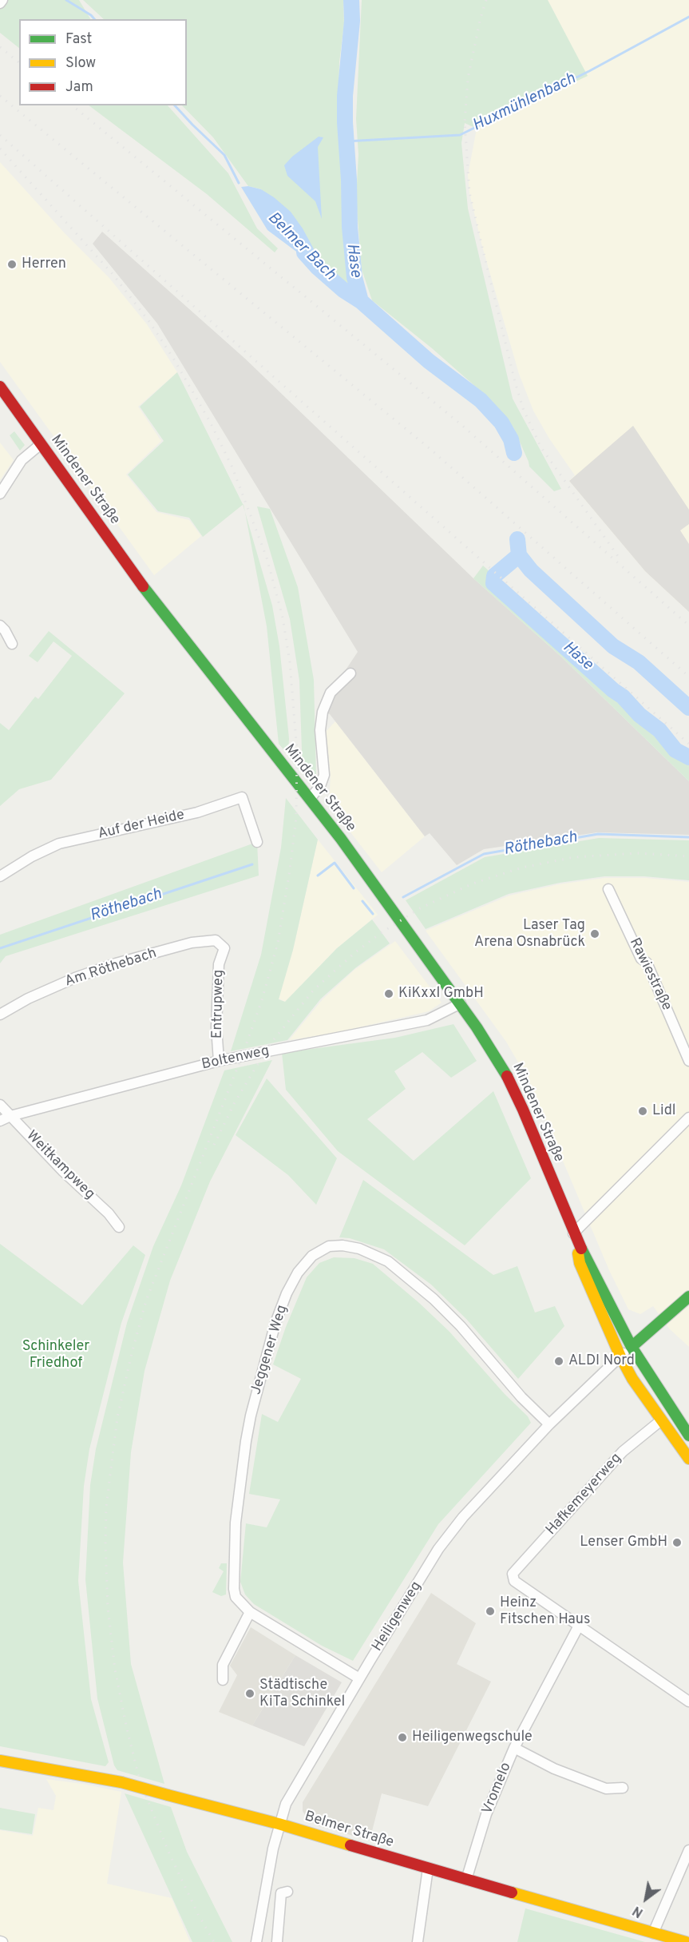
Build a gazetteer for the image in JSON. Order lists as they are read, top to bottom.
{
  "streets": {
    "main road": ["Mindener Straße", "Belmer Straße"],
    "street": [
      "Auf der Heide",
      "Am Röthebach",
      "Rawiestraße",
      "Entrupweg",
      "Boltenweg",
      "Weitkampweg",
      "Jeggener Weg",
      "Hafkemeyerweg",
      "Heiligenweg",
      "Vromelo"
    ]
  },
  "crossings": [
    ["Mindener Straße", "Boltenweg"],
    ["Mindener Straße", "Hafkemeyerweg"],
    ["Mindener Straße", "Heiligenweg"],
    ["Am Röthebach", "Entrupweg"],
    ["Entrupweg", "Boltenweg"],
    ["Boltenweg", "Weitkampweg"],
    ["Jeggener Weg", "Heiligenweg"],
    ["Hafkemeyerweg", "Vromelo"],
    ["Heiligenweg", "Belmer Straße"],
    ["Vromelo", "Belmer Straße"]
  ],
  "water": [
    "Huxmühlenbach",
    "Belmer Bach",
    "Hase",
    "Röthebach"
  ],
  "parks": ["Schinkeler Friedhof"],
  "places": [
    "Herren",
    "Laser Tag Arena Osnabrück",
    "KiKxxl GmbH",
    "Lidl",
    "ALDI Nord",
    "Lenser GmbH",
    "Heinz Fitschen Haus",
    "Städtische KiTa Schinkel",
    "Heiligenwegschule"
  ],
  "legend": ["Fast", "Slow", "Jam"],
  "north": "bottom left"
}
